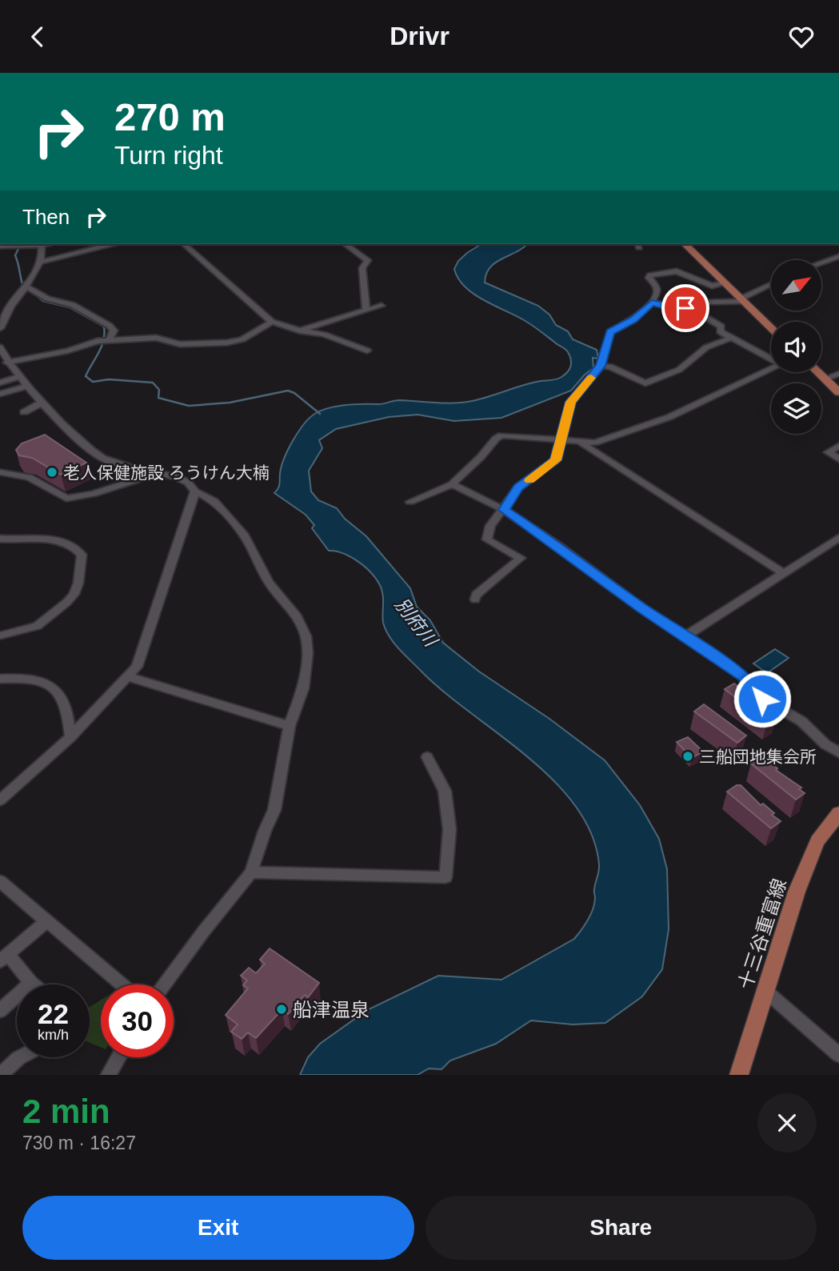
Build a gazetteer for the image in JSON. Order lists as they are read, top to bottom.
{
  "streets": {
    "main road": ["十三谷重富線"]
  },
  "water": ["別府川"],
  "places": ["老人保健施設 ろうけん大楠", "三船団地集会所", "船津温泉"],
  "north": "top right",
  "page": {
    "header": "Drivr",
    "turn": ["270 m", "Turn right"],
    "then": "Then",
    "speed": "22 km/h",
    "limit": "30",
    "heading": ["2 min", "730 m · 16:27"],
    "buttons": ["Exit", "Share"]
  }
}
